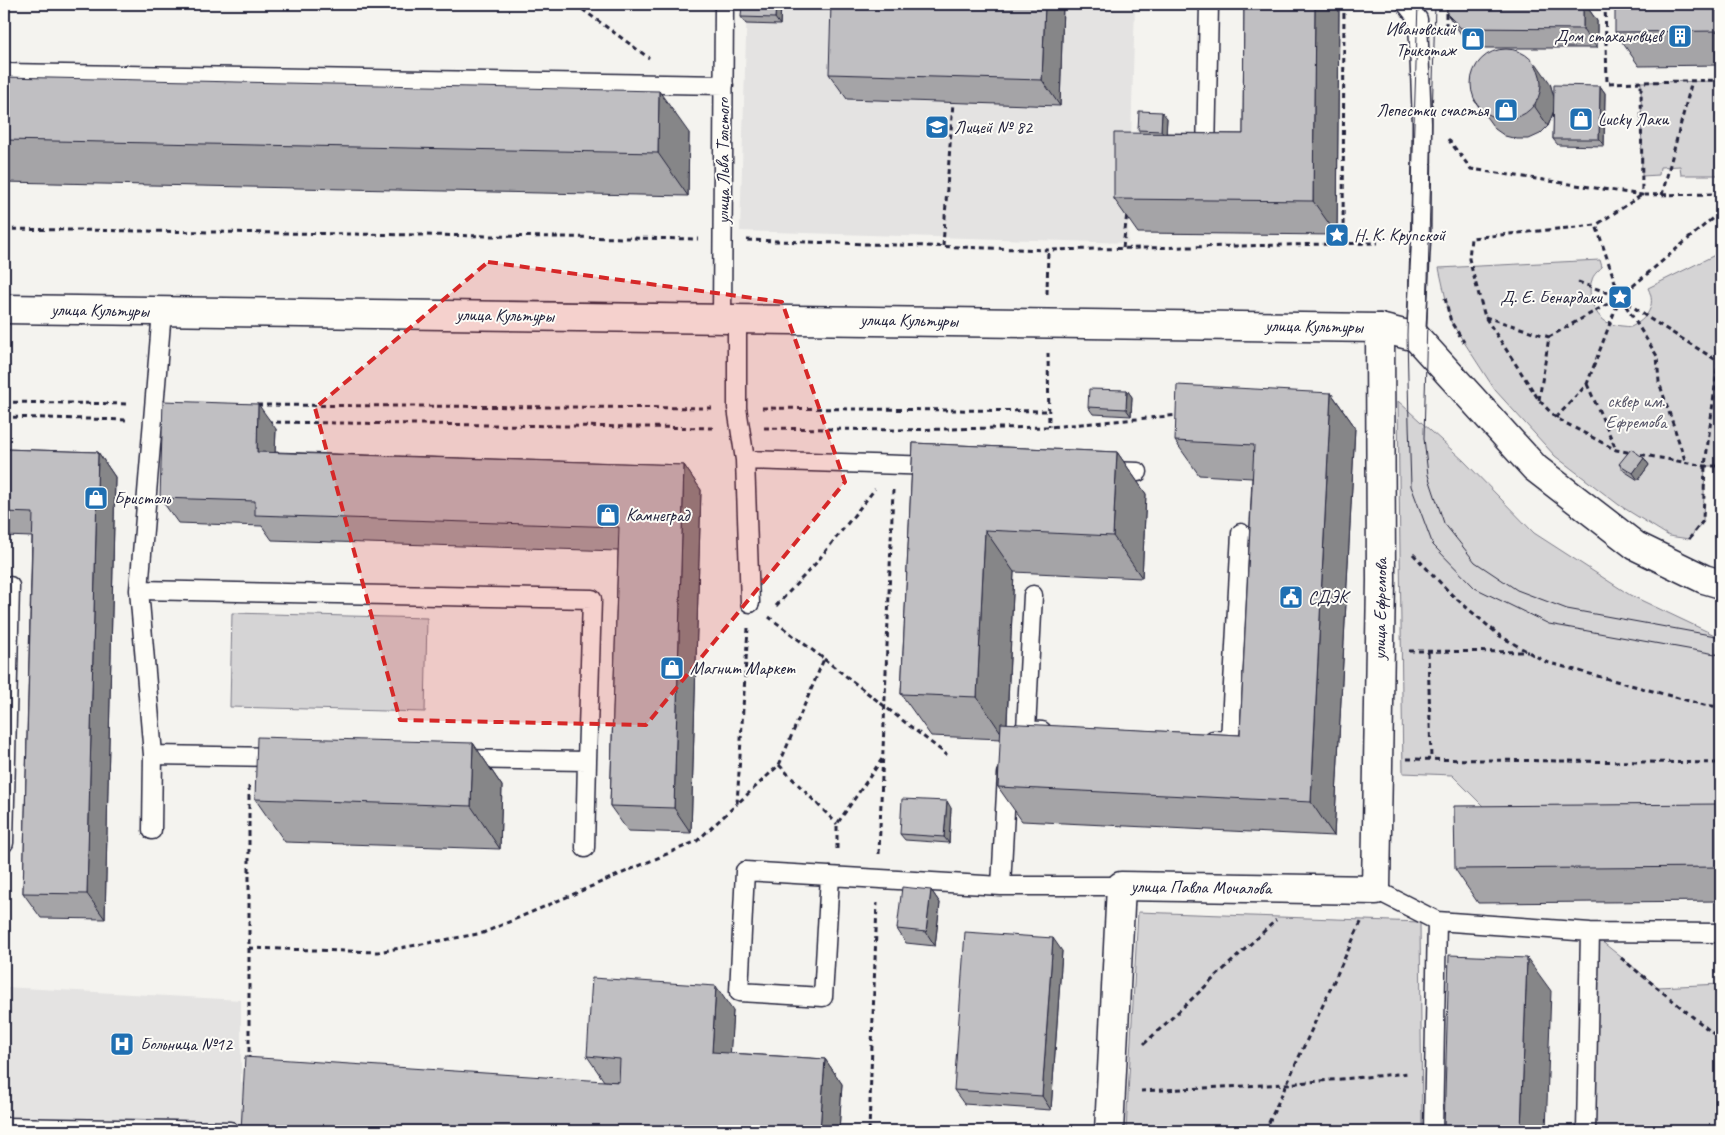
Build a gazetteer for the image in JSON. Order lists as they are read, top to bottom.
{
  "streets": {
    "main road": ["улица Культуры", "улица Ефремова", "улица Павла Мочалова"],
    "lane": ["улица Льва Толстого"]
  },
  "crossings": [
    ["улица Льва Толстого", "улица Культуры"],
    ["улица Культуры", "улица Ефремова"],
    ["улица Ефремова", "улица Павла Мочалова"]
  ],
  "parks": ["сквер им. Ефремова"],
  "places": {
    "building": ["Дом стахановцев"],
    "shop": [
      "Ивановский Трикотаж",
      "Лепестки счастья",
      "Lucky Лаки",
      "Бристоль",
      "Камнеград",
      "Магнит Маркет"
    ],
    "school or university": ["Лицей № 82"],
    "place": ["Н. К. Крупской", "Д. Е. Бенардаки"],
    "public building": ["СДЭК"],
    "hospital": ["Больница №12"]
  }
}
